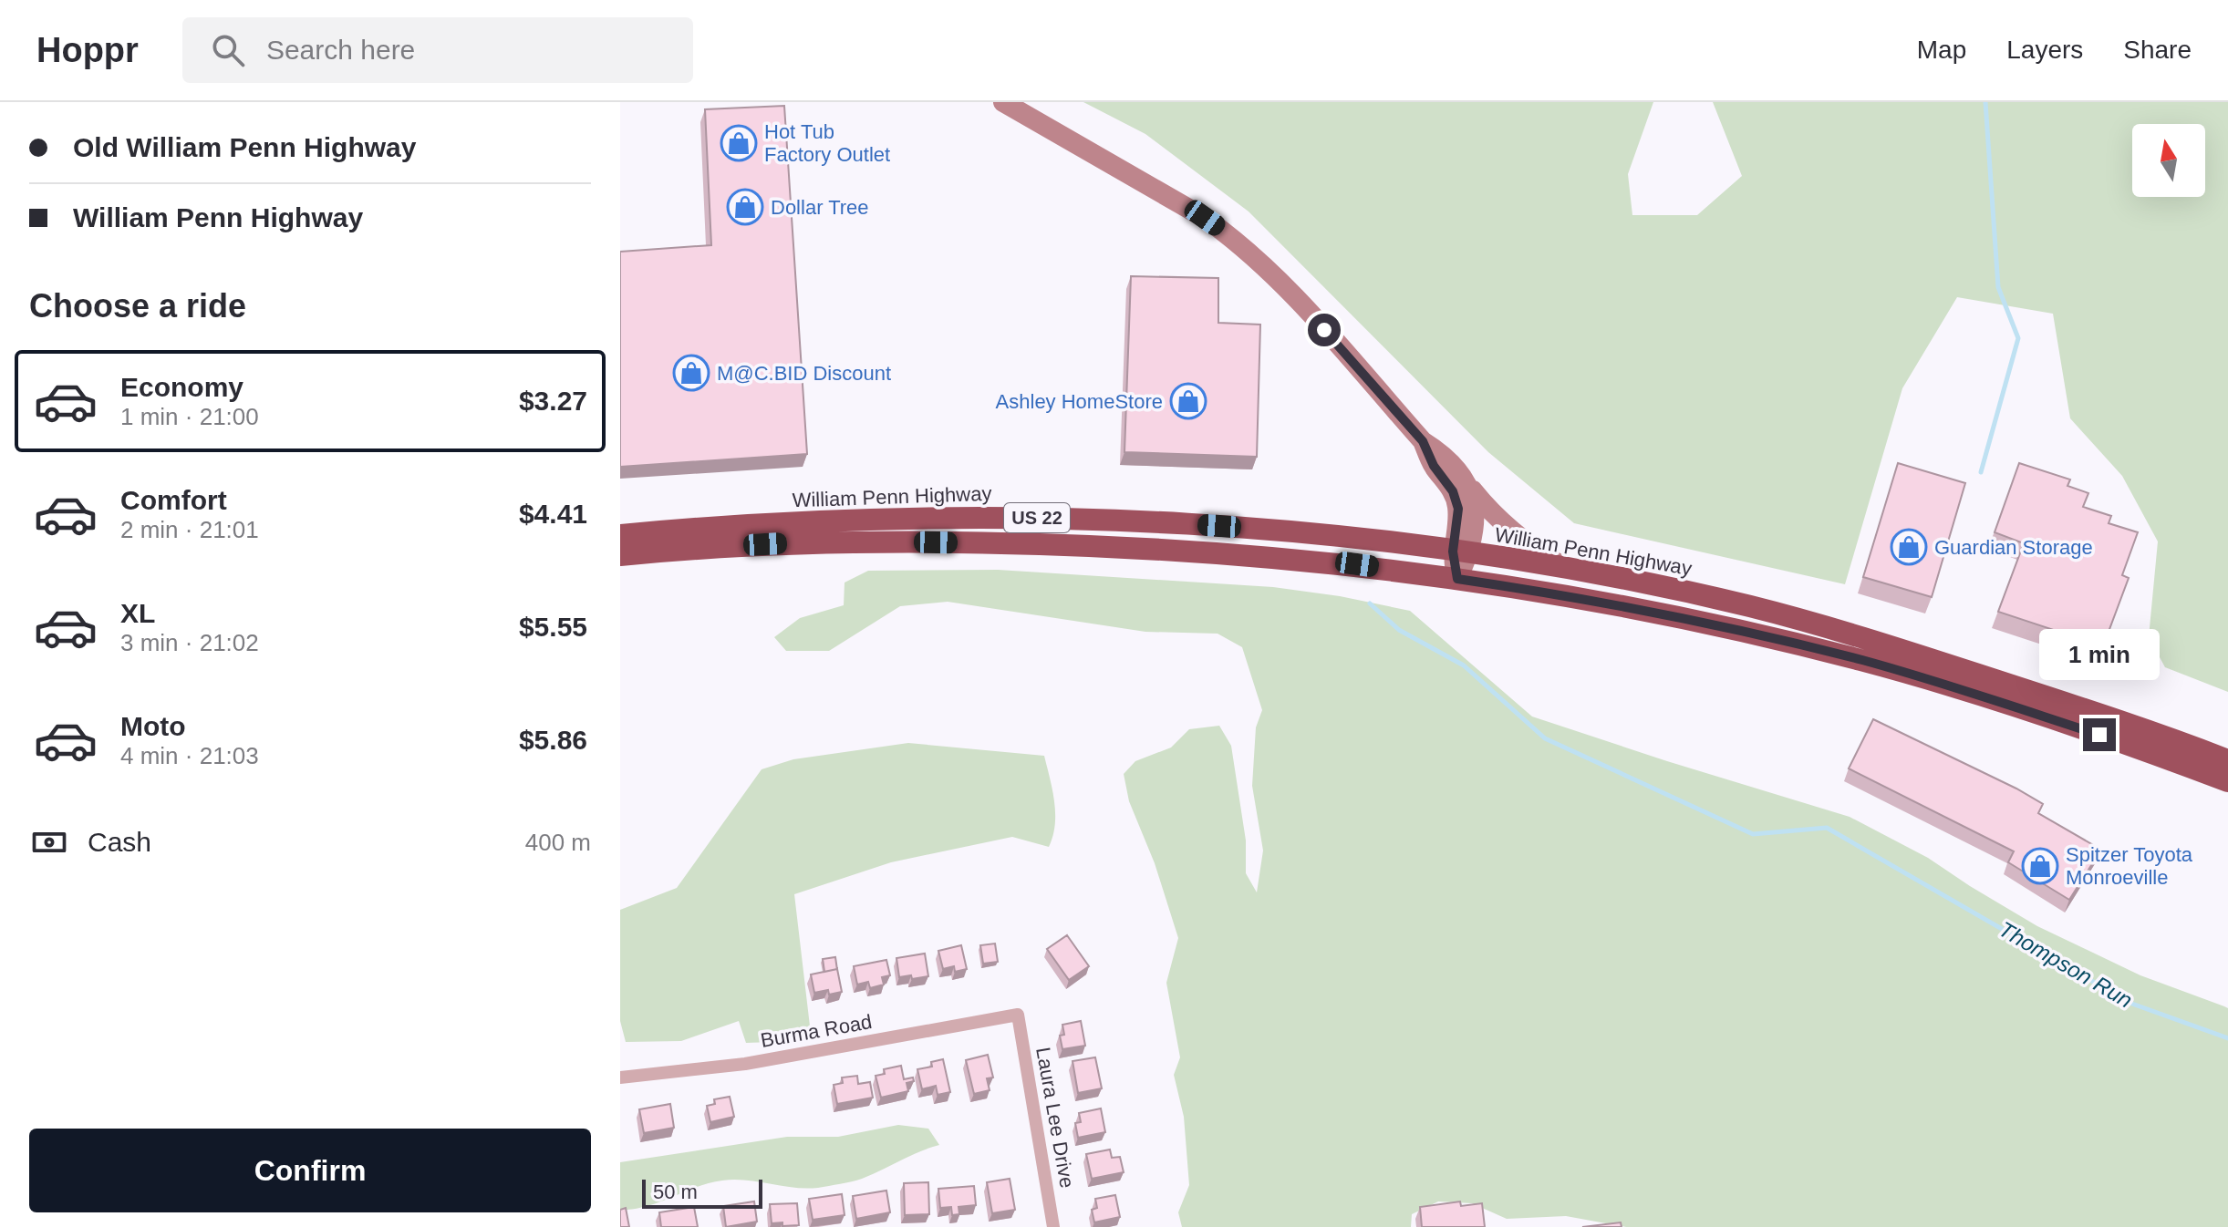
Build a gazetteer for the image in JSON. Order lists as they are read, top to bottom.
{
  "streets": {
    "highway": ["William Penn Highway", "US 22"],
    "street": ["Burma Road", "Laura Lee Drive"]
  },
  "crossings": [
    ["Burma Road", "Laura Lee Drive"]
  ],
  "water": ["Thompson Run"],
  "places": {
    "shop": [
      "Hot Tub Factory Outlet",
      "Dollar Tree",
      "M@C.BID Discount",
      "Ashley HomeStore",
      "Guardian Storage",
      "Spitzer Toyota Monroeville"
    ]
  },
  "scale_bar": "50 m",
  "north": "top",
  "page": {
    "header": "Hoppr",
    "search": "Search here",
    "nav": ["Map", "Layers", "Share"],
    "banner": ["Old William Penn Highway", "William Penn Highway"],
    "heading": "Choose a ride",
    "list": [
      {
        "name": "Economy",
        "note": "1 min · 21:00",
        "value": "$3.27"
      },
      {
        "name": "Comfort",
        "note": "2 min · 21:01",
        "value": "$4.41"
      },
      {
        "name": "XL",
        "note": "3 min · 21:02",
        "value": "$5.55"
      },
      {
        "name": "Moto",
        "note": "4 min · 21:03",
        "value": "$5.86"
      }
    ],
    "bubble": "1 min",
    "pay": ["Cash", "400 m"],
    "buttons": "Confirm",
    "scale": "50 m"
  }
}
